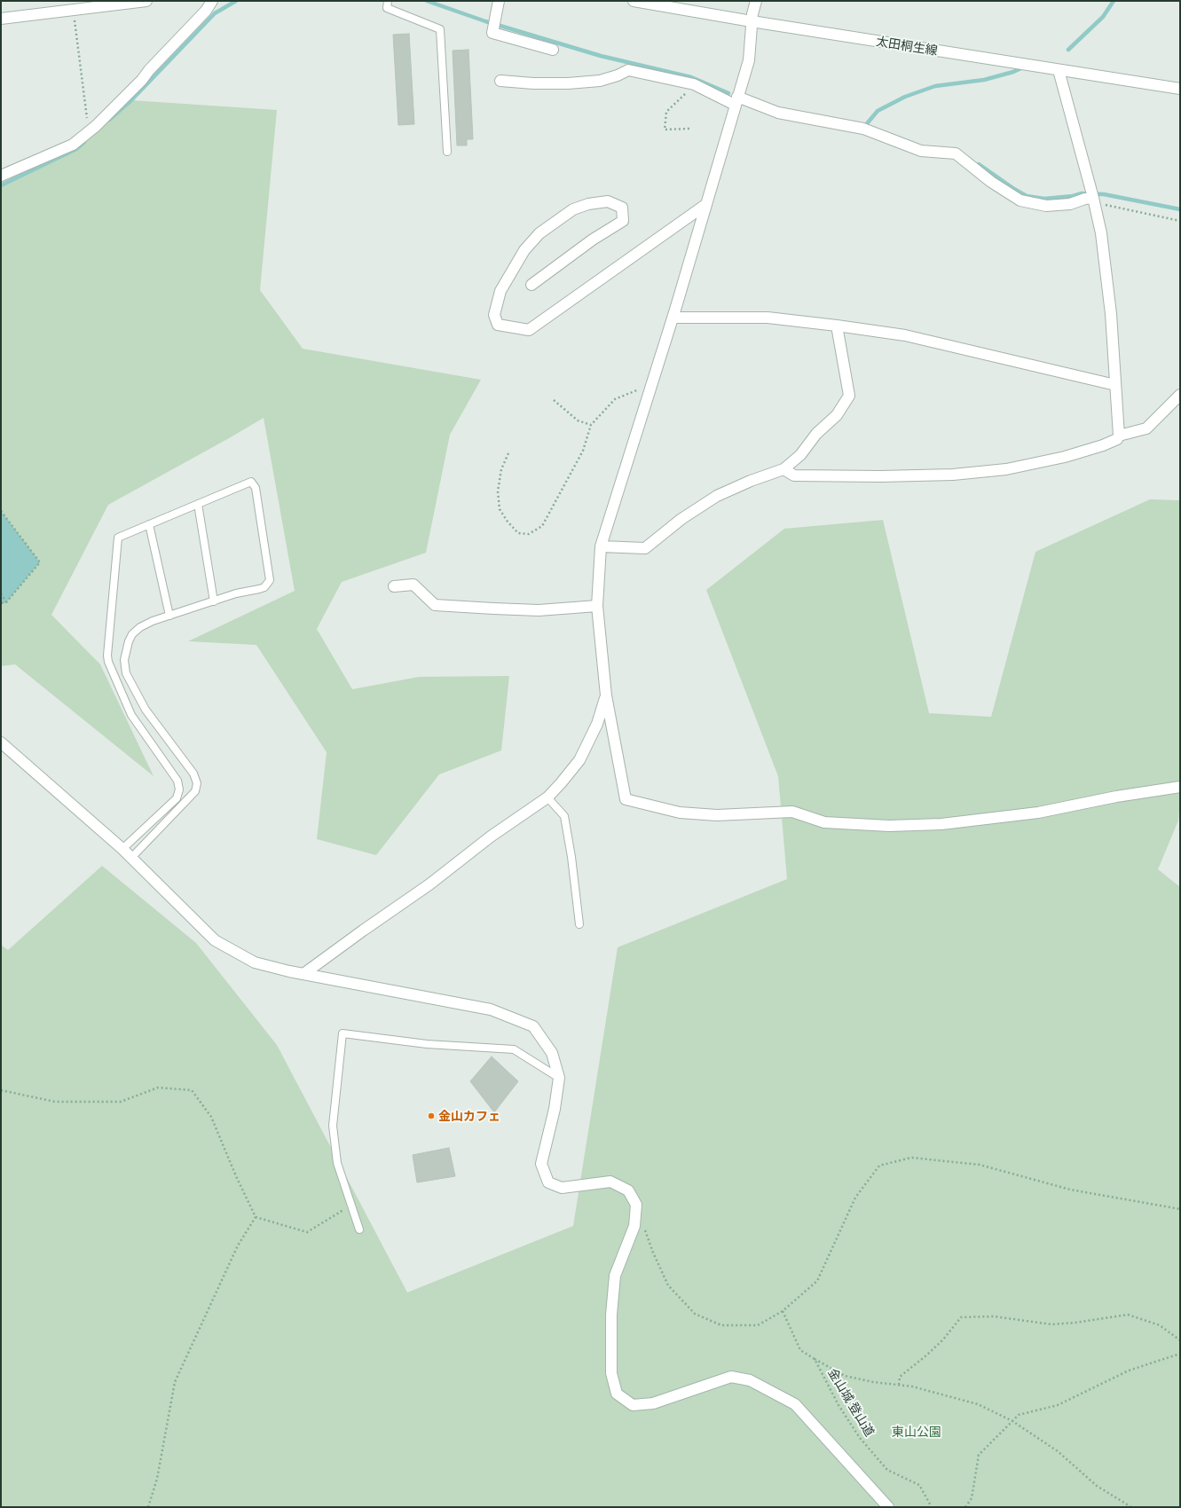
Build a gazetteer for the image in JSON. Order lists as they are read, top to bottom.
{
  "streets": {
    "street": ["太田桐生線"],
    "path": ["金山城 登山道"]
  },
  "parks": ["東山公園"],
  "places": ["金山カフェ"]
}
